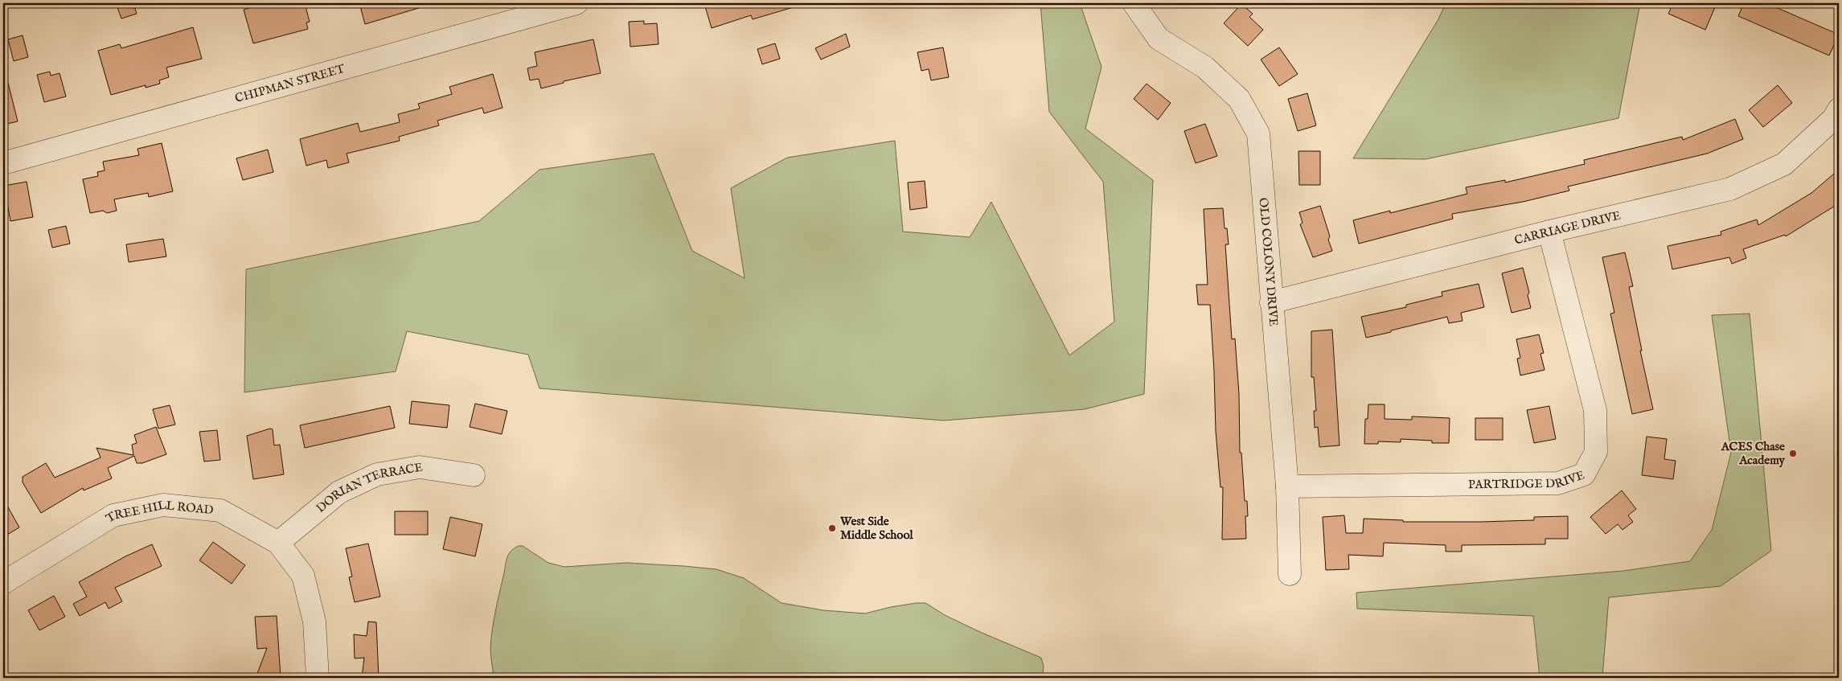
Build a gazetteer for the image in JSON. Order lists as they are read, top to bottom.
{
  "streets": {
    "street": [
      "CHIPMAN STREET",
      "CARRIAGE DRIVE",
      "OLD COLONY DRIVE",
      "PARTRIDGE DRIVE",
      "DORIAN TERRACE",
      "TREE HILL ROAD"
    ]
  },
  "crossings": [
    ["CARRIAGE DRIVE", "OLD COLONY DRIVE"],
    ["CARRIAGE DRIVE", "PARTRIDGE DRIVE"],
    ["OLD COLONY DRIVE", "PARTRIDGE DRIVE"],
    ["DORIAN TERRACE", "TREE HILL ROAD"]
  ],
  "places": ["ACES Chase Academy", "West Side Middle School"]
}
